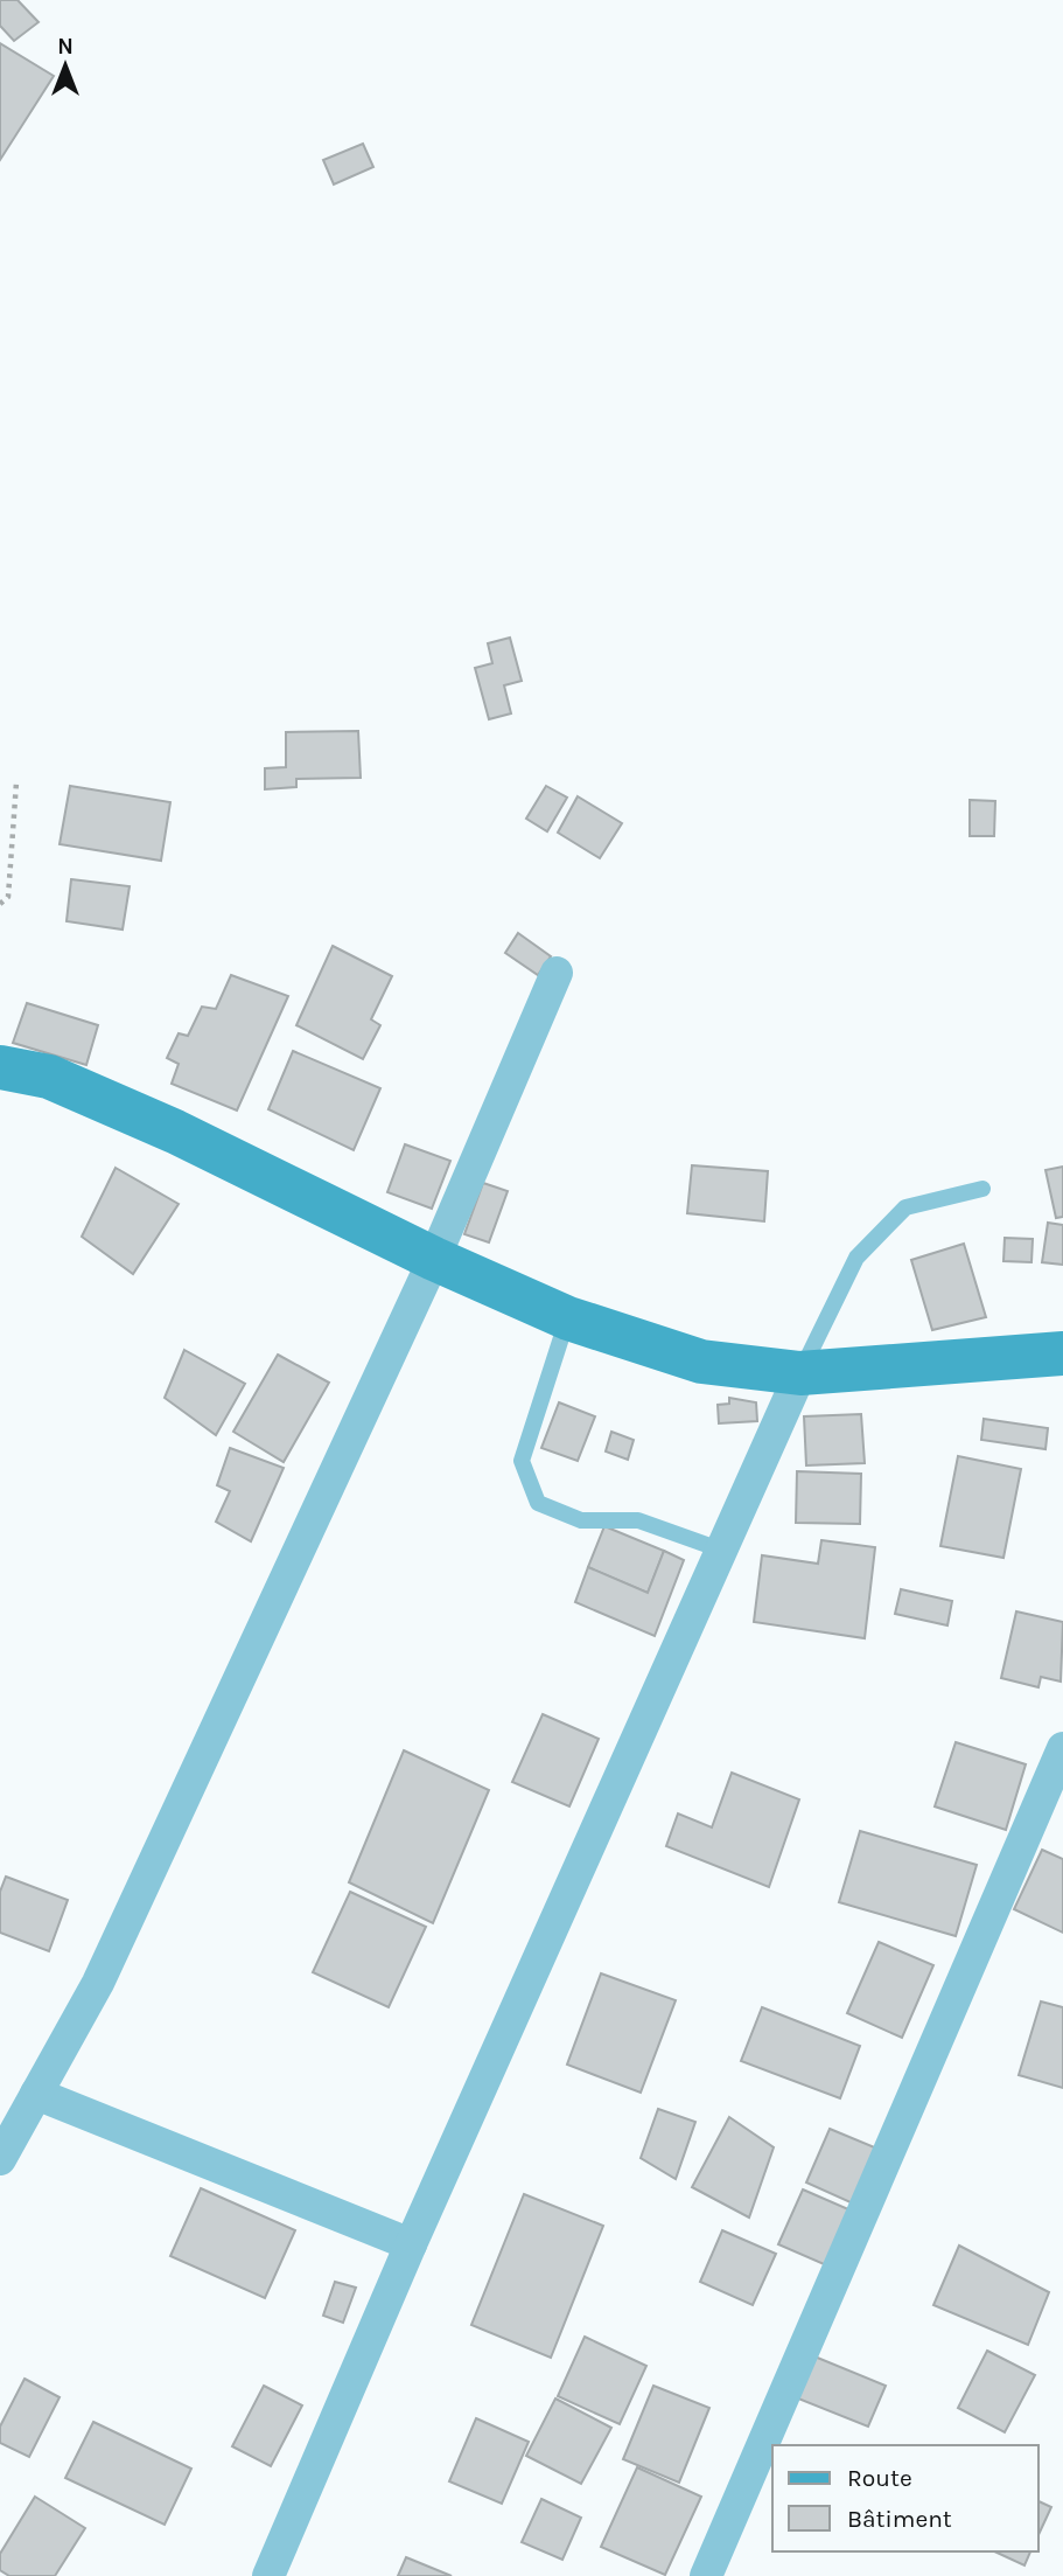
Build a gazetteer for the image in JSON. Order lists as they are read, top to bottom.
{
  "legend": ["Route", "Bâtiment"],
  "north": "top"
}
